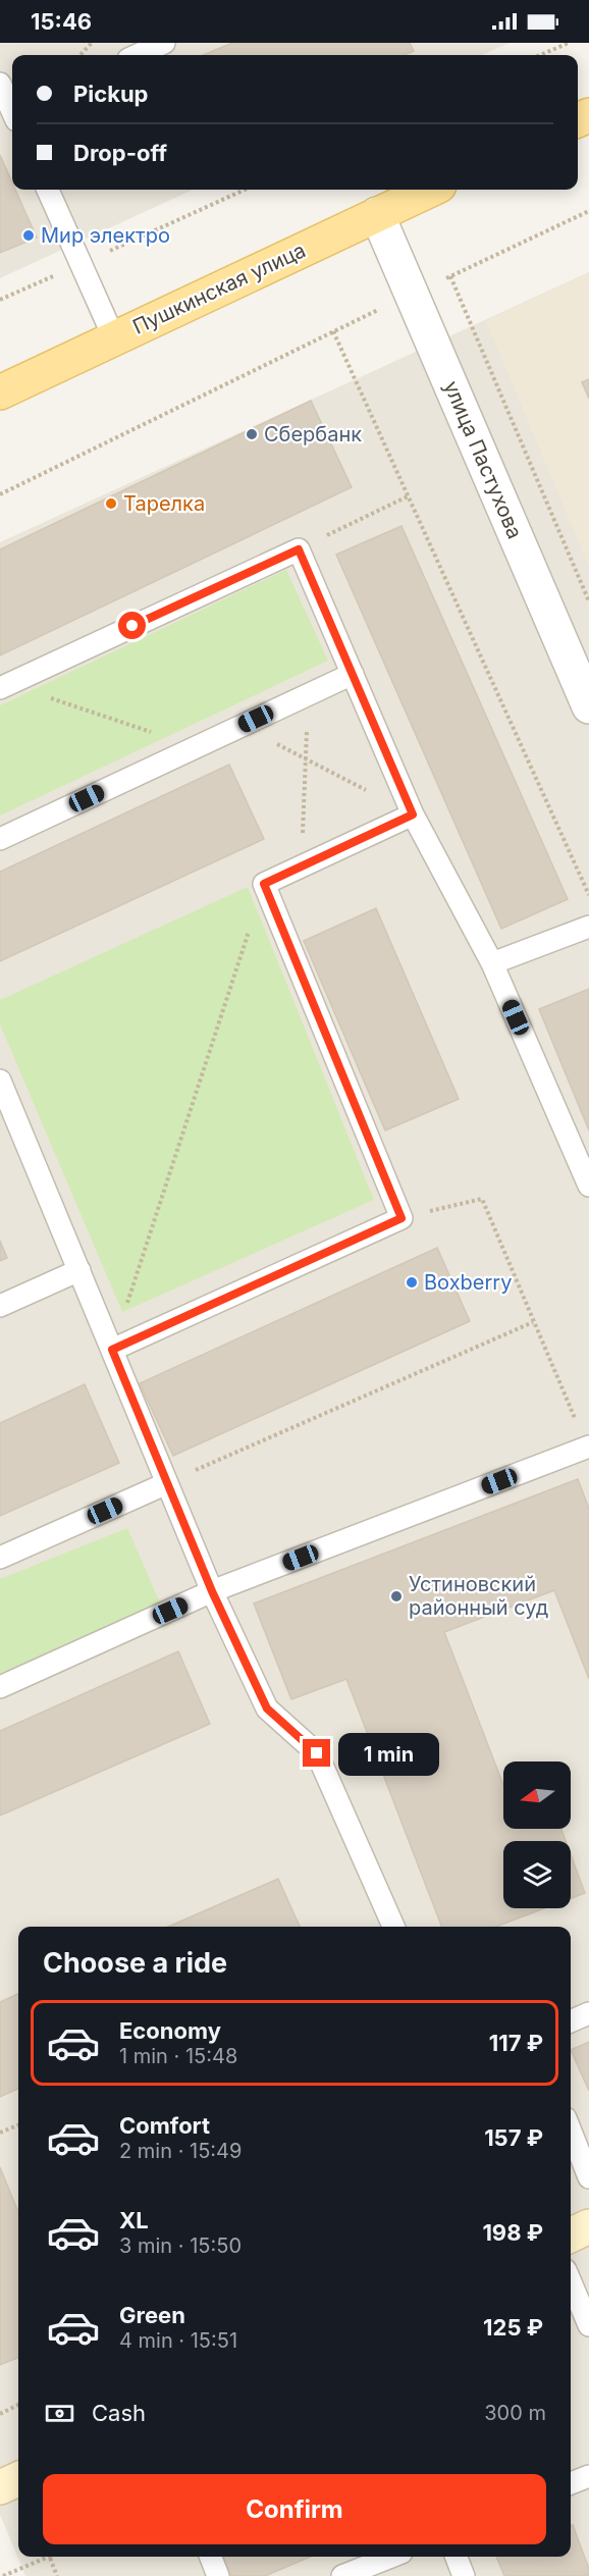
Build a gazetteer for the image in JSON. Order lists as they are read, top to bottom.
{
  "streets": {
    "main road": ["Пушкинская улица"],
    "street": ["улица Пастухова"]
  },
  "crossings": [
    ["Пушкинская улица", "улица Пастухова"]
  ],
  "places": [
    "Мир электро",
    "Сбербанк",
    "Тарелка",
    "Boxberry",
    "Устиновский районный суд"
  ],
  "north": "left",
  "page": {
    "status": "15:46",
    "banner": ["Pickup", "Drop-off"],
    "bubble": "1 min",
    "heading": "Choose a ride",
    "list": [
      {
        "name": "Economy",
        "note": "1 min · 15:48",
        "value": "117 ₽"
      },
      {
        "name": "Comfort",
        "note": "2 min · 15:49",
        "value": "157 ₽"
      },
      {
        "name": "XL",
        "note": "3 min · 15:50",
        "value": "198 ₽"
      },
      {
        "name": "Green",
        "note": "4 min · 15:51",
        "value": "125 ₽"
      }
    ],
    "pay": ["Cash", "300 m"],
    "buttons": "Confirm"
  }
}
